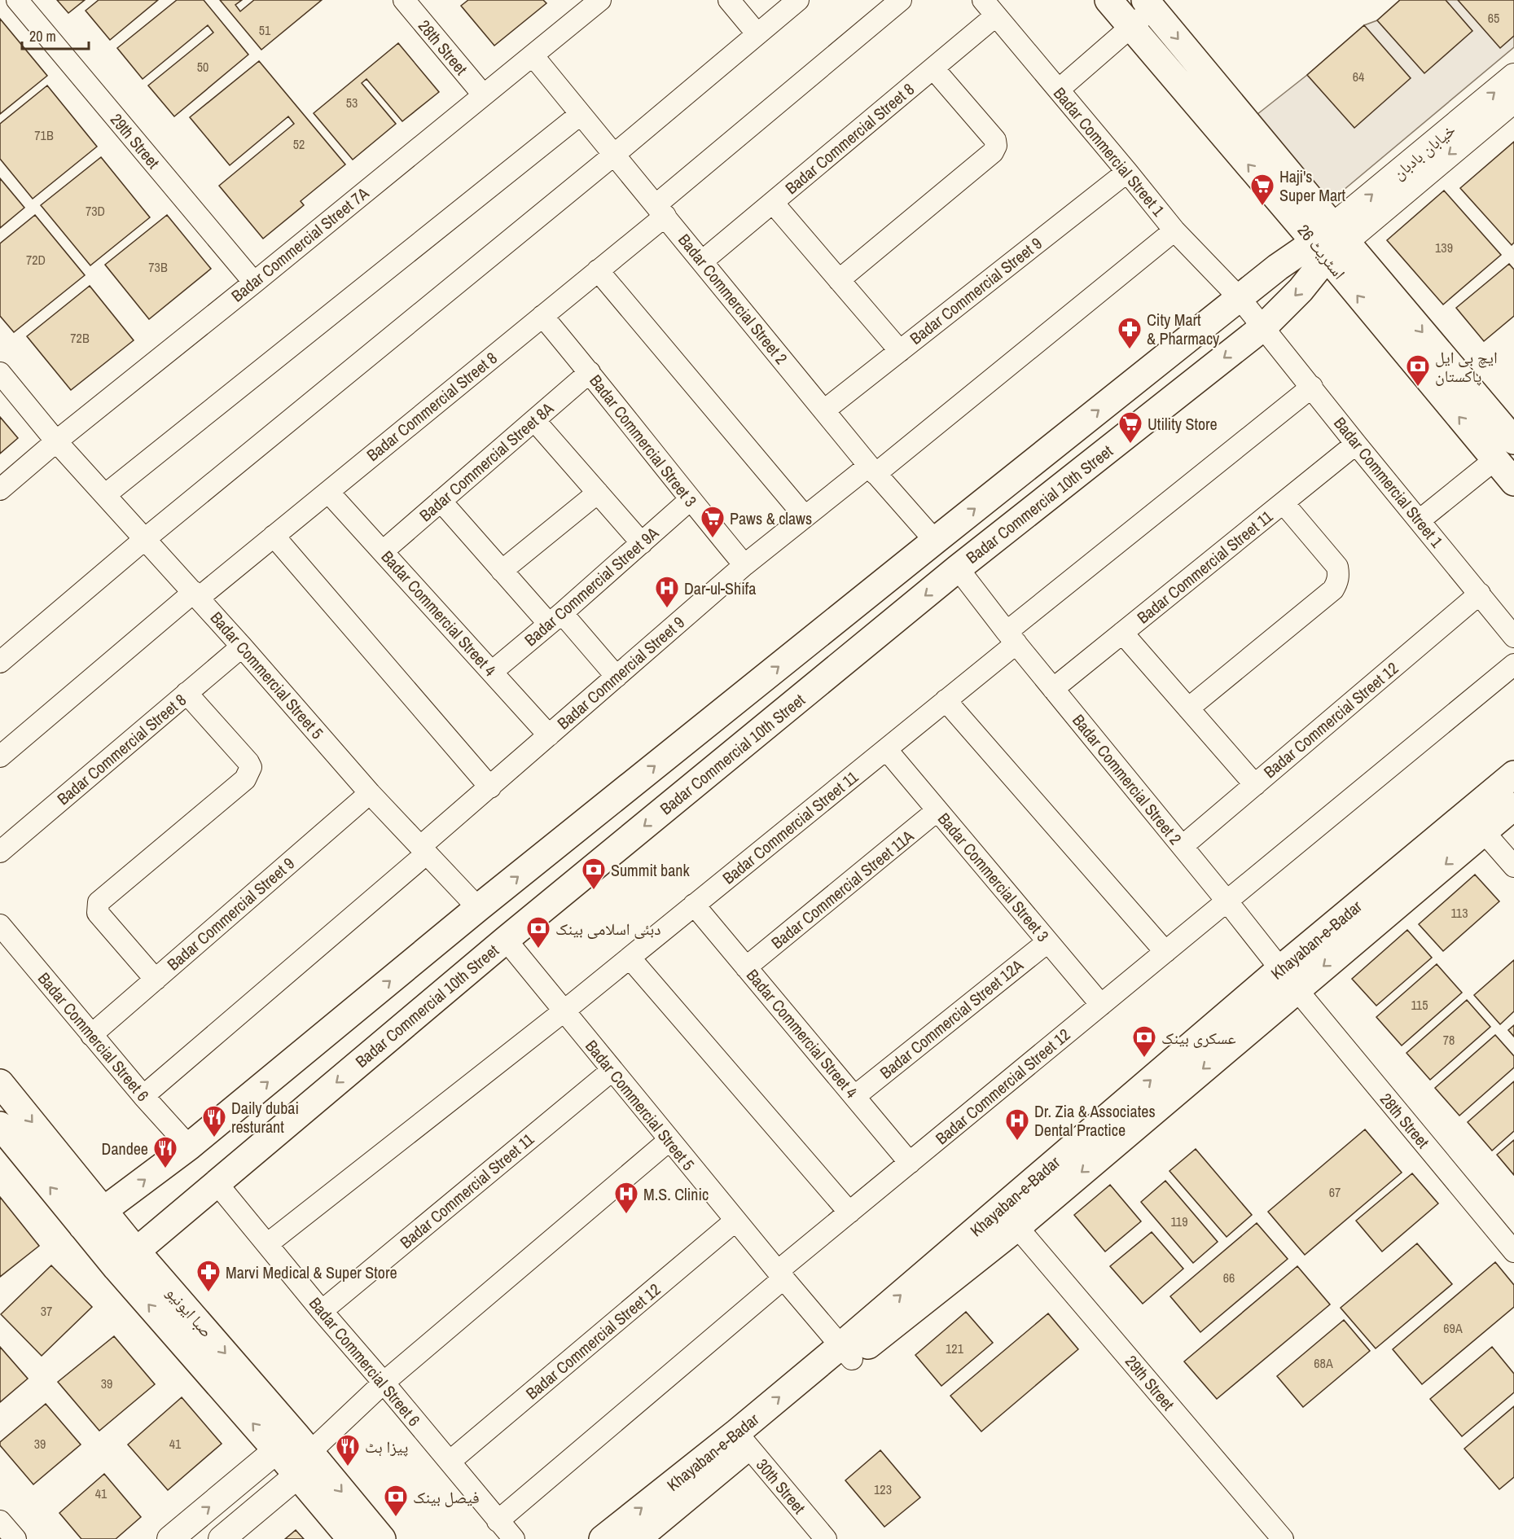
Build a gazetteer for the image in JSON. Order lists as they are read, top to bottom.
{
  "streets": {
    "main road": [
      "اسٹریٹ 26",
      "Badar Commercial 10th Street",
      "Khayaban-e-Badar",
      "صبا ایونیو"
    ],
    "street": [
      "28th Street",
      "Badar Commercial Street 8",
      "29th Street",
      "Badar Commercial Street 1",
      "خیابان بادبان",
      "Badar Commercial Street 7A",
      "Badar Commercial Street 9",
      "Badar Commercial Street 2",
      "Badar Commercial Street 3",
      "Badar Commercial Street 8A",
      "Badar Commercial Street 11",
      "Badar Commercial Street 9A",
      "Badar Commercial Street 4",
      "Badar Commercial Street 5",
      "Badar Commercial Street 12",
      "Badar Commercial Street 11A",
      "Badar Commercial Street 12A",
      "Badar Commercial Street 6",
      "30th Street"
    ]
  },
  "crossings": [
    ["28th Street", "Badar Commercial Street 7A"],
    ["28th Street", "Badar Commercial Street 2"],
    ["28th Street", "Khayaban-e-Badar"],
    ["Badar Commercial Street 8", "Badar Commercial Street 1"],
    ["Badar Commercial Street 8", "Badar Commercial Street 2"],
    ["Badar Commercial Street 8", "Badar Commercial Street 3"],
    ["Badar Commercial Street 8", "Badar Commercial Street 4"],
    ["Badar Commercial Street 8", "Badar Commercial Street 5"],
    ["29th Street", "Badar Commercial Street 7A"],
    ["29th Street", "Khayaban-e-Badar"],
    ["Badar Commercial Street 1", "Badar Commercial Street 9"],
    ["Badar Commercial Street 1", "Badar Commercial 10th Street"],
    ["Badar Commercial Street 1", "Badar Commercial Street 11"],
    ["Badar Commercial Street 1", "Badar Commercial Street 12"],
    ["خیابان بادبان", "اسٹریٹ 26"],
    ["خیابان بادبان", "Badar Commercial 10th Street"],
    ["Badar Commercial Street 7A", "Badar Commercial Street 2"],
    ["Badar Commercial Street 7A", "Badar Commercial Street 5"],
    ["اسٹریٹ 26", "Badar Commercial 10th Street"],
    ["Badar Commercial Street 9", "Badar Commercial Street 2"],
    ["Badar Commercial Street 9", "Badar Commercial Street 3"],
    ["Badar Commercial Street 9", "Badar Commercial Street 4"],
    ["Badar Commercial Street 9", "Badar Commercial Street 5"],
    ["Badar Commercial Street 9", "Badar Commercial Street 6"],
    ["Badar Commercial Street 2", "Badar Commercial 10th Street"],
    ["Badar Commercial Street 2", "Badar Commercial Street 11"],
    ["Badar Commercial Street 2", "Badar Commercial Street 12"],
    ["Badar Commercial Street 2", "Khayaban-e-Badar"],
    ["Badar Commercial Street 3", "Badar Commercial Street 8A"],
    ["Badar Commercial Street 3", "Badar Commercial Street 11"],
    ["Badar Commercial Street 3", "Badar Commercial Street 9A"],
    ["Badar Commercial Street 3", "Badar Commercial Street 12"],
    ["Badar Commercial Street 3", "Badar Commercial Street 11A"],
    ["Badar Commercial Street 3", "Badar Commercial Street 12A"],
    ["Badar Commercial Street 8A", "Badar Commercial Street 4"],
    ["Badar Commercial 10th Street", "Badar Commercial Street 5"],
    ["Badar Commercial 10th Street", "Badar Commercial Street 6"],
    ["Badar Commercial 10th Street", "صبا ایونیو"],
    ["Badar Commercial Street 11", "Badar Commercial Street 4"],
    ["Badar Commercial Street 11", "Badar Commercial Street 5"],
    ["Badar Commercial Street 11", "Badar Commercial Street 6"],
    ["Badar Commercial Street 9A", "Badar Commercial Street 4"],
    ["Badar Commercial Street 4", "Badar Commercial Street 12"],
    ["Badar Commercial Street 4", "Badar Commercial Street 11A"],
    ["Badar Commercial Street 4", "Badar Commercial Street 12A"],
    ["Badar Commercial Street 5", "Badar Commercial Street 12"],
    ["Badar Commercial Street 5", "Khayaban-e-Badar"],
    ["Badar Commercial Street 12", "Badar Commercial Street 6"],
    ["Khayaban-e-Badar", "30th Street"]
  ],
  "places": {
    "supermarket": ["Haji's Super Mart", "Utility Store", "Paws & claws"],
    "pharmacy": ["City Mart & Pharmacy", "Marvi Medical & Super Store"],
    "bank": [
      "ایچ بی ایل پاکستان",
      "Summit bank",
      "دبئی اسلامی بینک",
      "عسکری بینک",
      "فیصل بینک"
    ],
    "hospital": ["Dar-ul-Shifa", "Dr. Zia & Associates Dental Practice", "M.S. Clinic"],
    "restaurant": ["Daily dubai resturant", "Dandee", "پیزا ہٹ"]
  },
  "house_numbers": [
    "65",
    "51",
    "50",
    "64",
    "53",
    "71B",
    "52",
    "73D",
    "139",
    "72D",
    "73B",
    "72B",
    "113",
    "115",
    "78",
    "67",
    "119",
    "66",
    "37",
    "69A",
    "121",
    "68A",
    "39",
    "39",
    "41",
    "123",
    "41"
  ],
  "scale_bar": "20 m"
}
